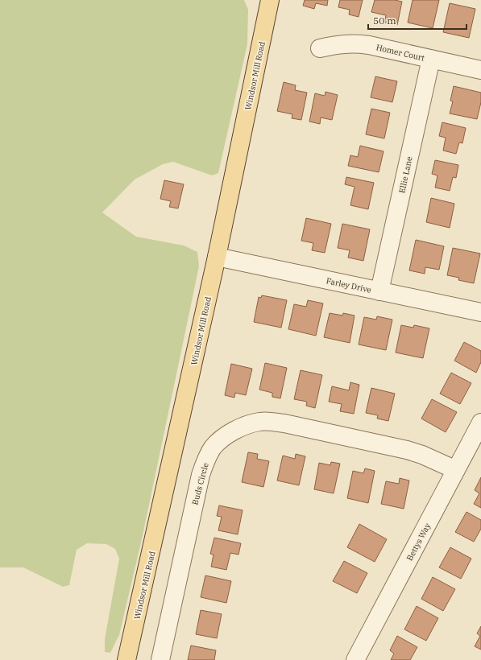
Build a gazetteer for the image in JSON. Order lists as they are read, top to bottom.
{
  "streets": {
    "main road": ["Windsor Mill Road"],
    "street": [
      "Homer Court",
      "Ellie Lane",
      "Farley Drive",
      "Buds Circle",
      "Bettys Way"
    ]
  },
  "crossings": [
    ["Homer Court", "Ellie Lane"],
    ["Windsor Mill Road", "Farley Drive"],
    ["Ellie Lane", "Farley Drive"],
    ["Buds Circle", "Bettys Way"]
  ],
  "scale_bar": "50 m"
}
